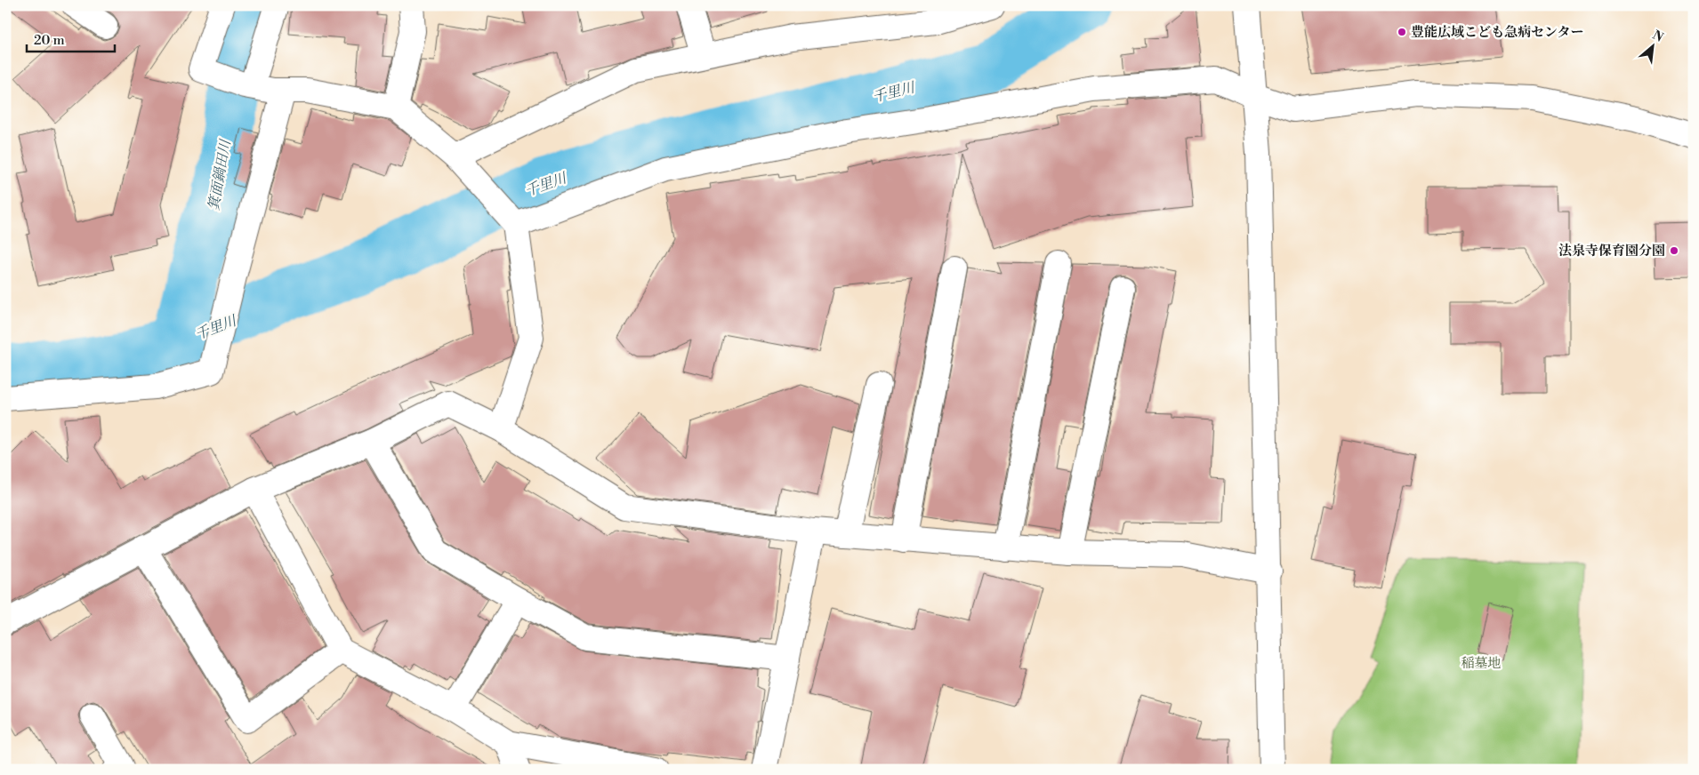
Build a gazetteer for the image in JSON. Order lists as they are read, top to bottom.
{
  "water": ["千里川", "箕面鍋田川"],
  "parks": ["稲墓地"],
  "places": ["豊能広域こども急病センター", "法泉寺保育園分園"],
  "scale_bar": "20 m",
  "north": "top right"
}
